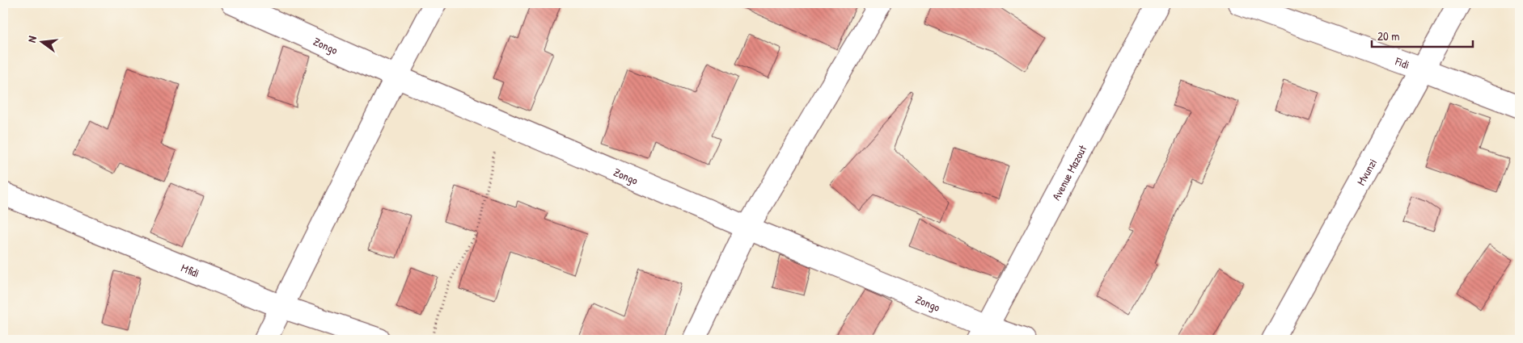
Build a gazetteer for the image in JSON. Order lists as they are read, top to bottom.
{
  "streets": {
    "street": [
      "Zongo",
      "Fidi",
      "Avenue Mazout",
      "Mvunzi",
      "Mfidi"
    ]
  },
  "crossings": [
    ["Zongo", "Avenue Mazout"],
    ["Fidi", "Mvunzi"]
  ],
  "scale_bar": "20 m",
  "north": "left"
}
